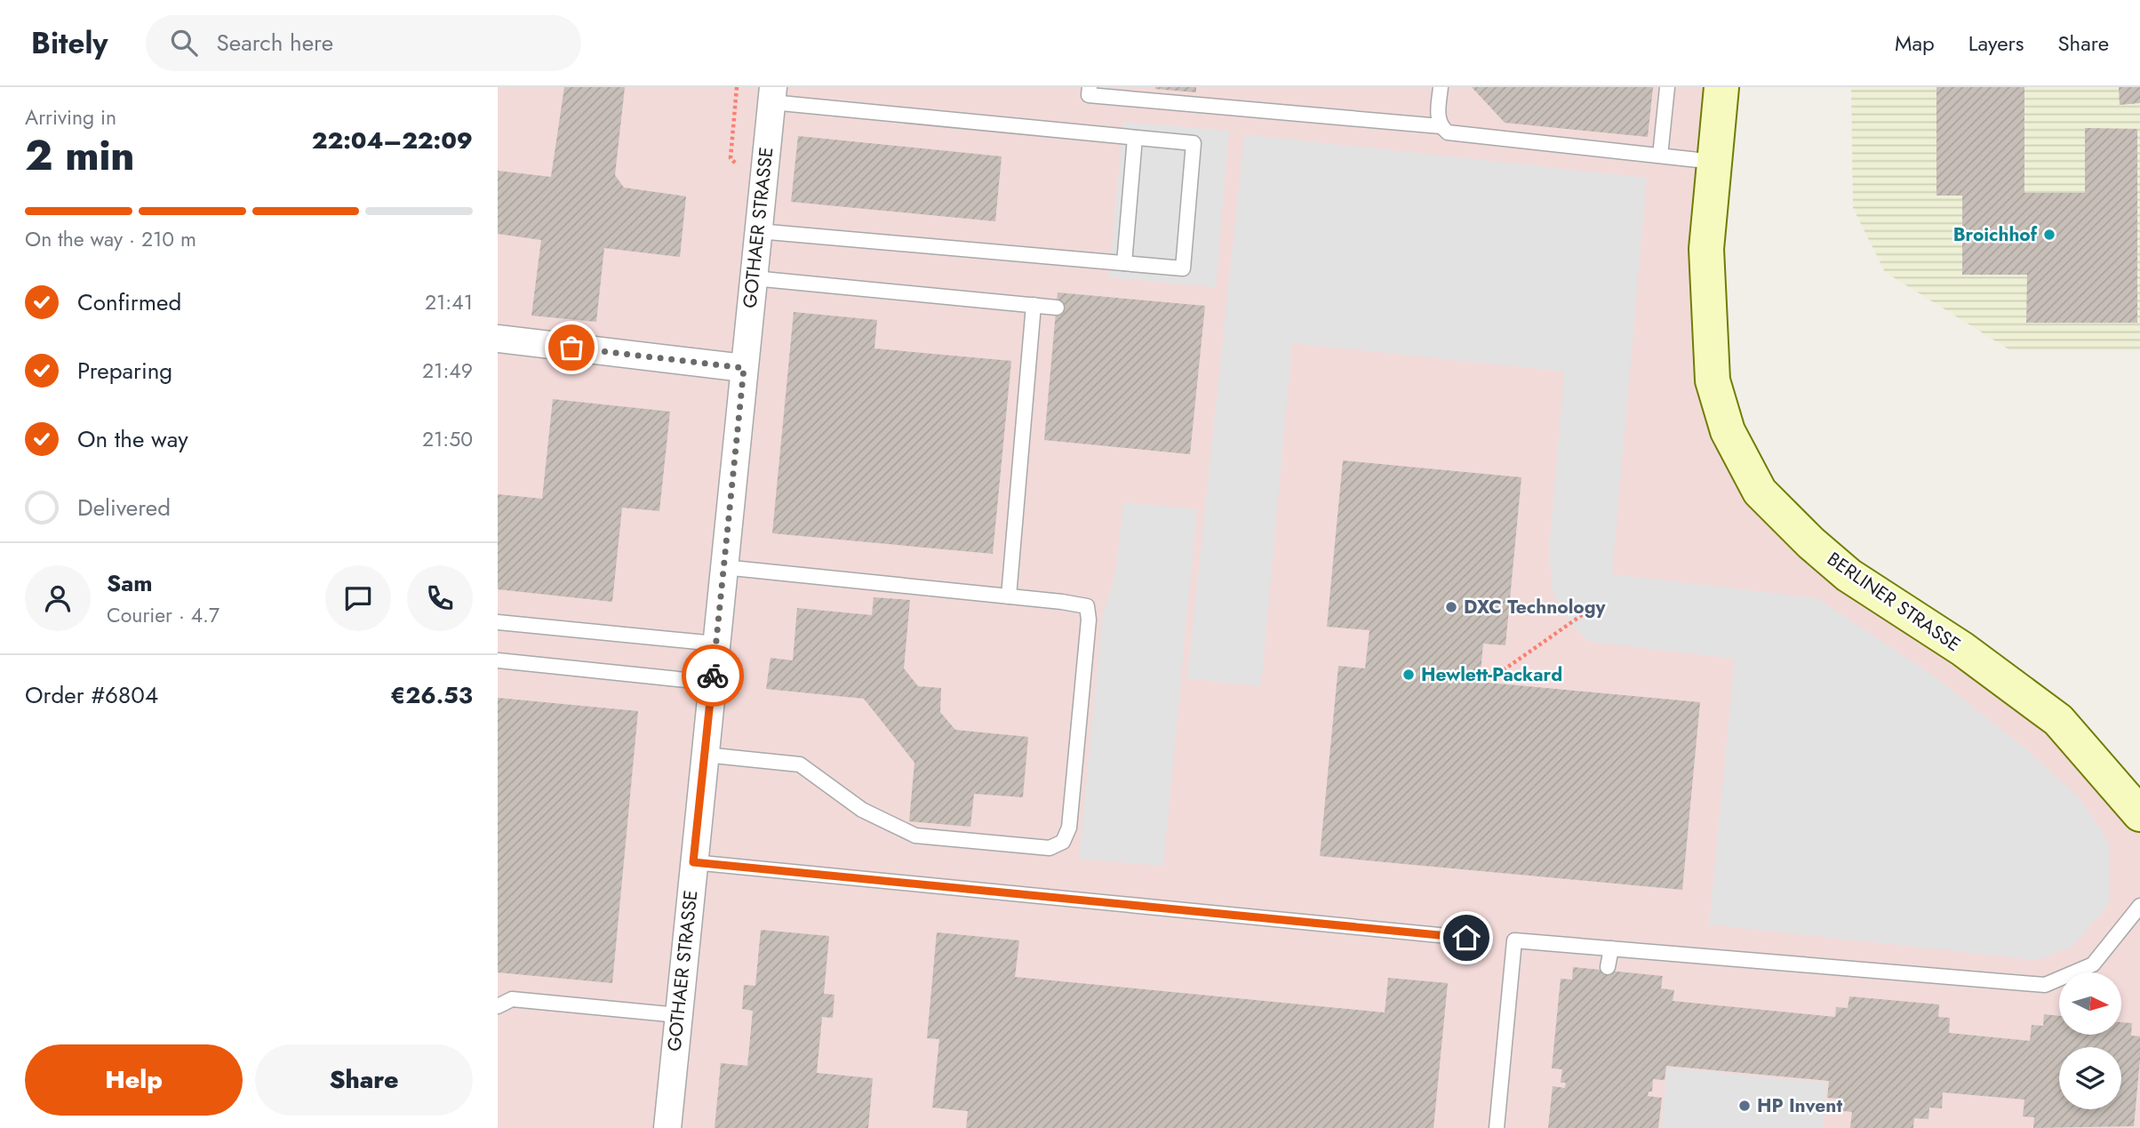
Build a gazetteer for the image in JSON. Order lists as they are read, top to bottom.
{
  "streets": {
    "street": ["GOTHAER STRASSE", "BERLINER STRASSE"]
  },
  "places": [
    "Broichhof",
    "DXC Technology",
    "Hewlett-Packard",
    "HP Invent"
  ],
  "north": "right",
  "page": {
    "header": "Bitely",
    "search": "Search here",
    "nav": ["Map", "Layers", "Share"],
    "heading": ["2 min", "Arriving in", "22:04–22:09"],
    "panel": [
      "Sam",
      "Courier · 4.7",
      "Order #6804",
      "€26.53"
    ],
    "bar": "On the way · 210 m",
    "list": [
      ["Confirmed", "21:41"],
      ["Preparing", "21:49"],
      ["On the way", "21:50"],
      "Delivered"
    ],
    "buttons": ["Help", "Share"]
  }
}
